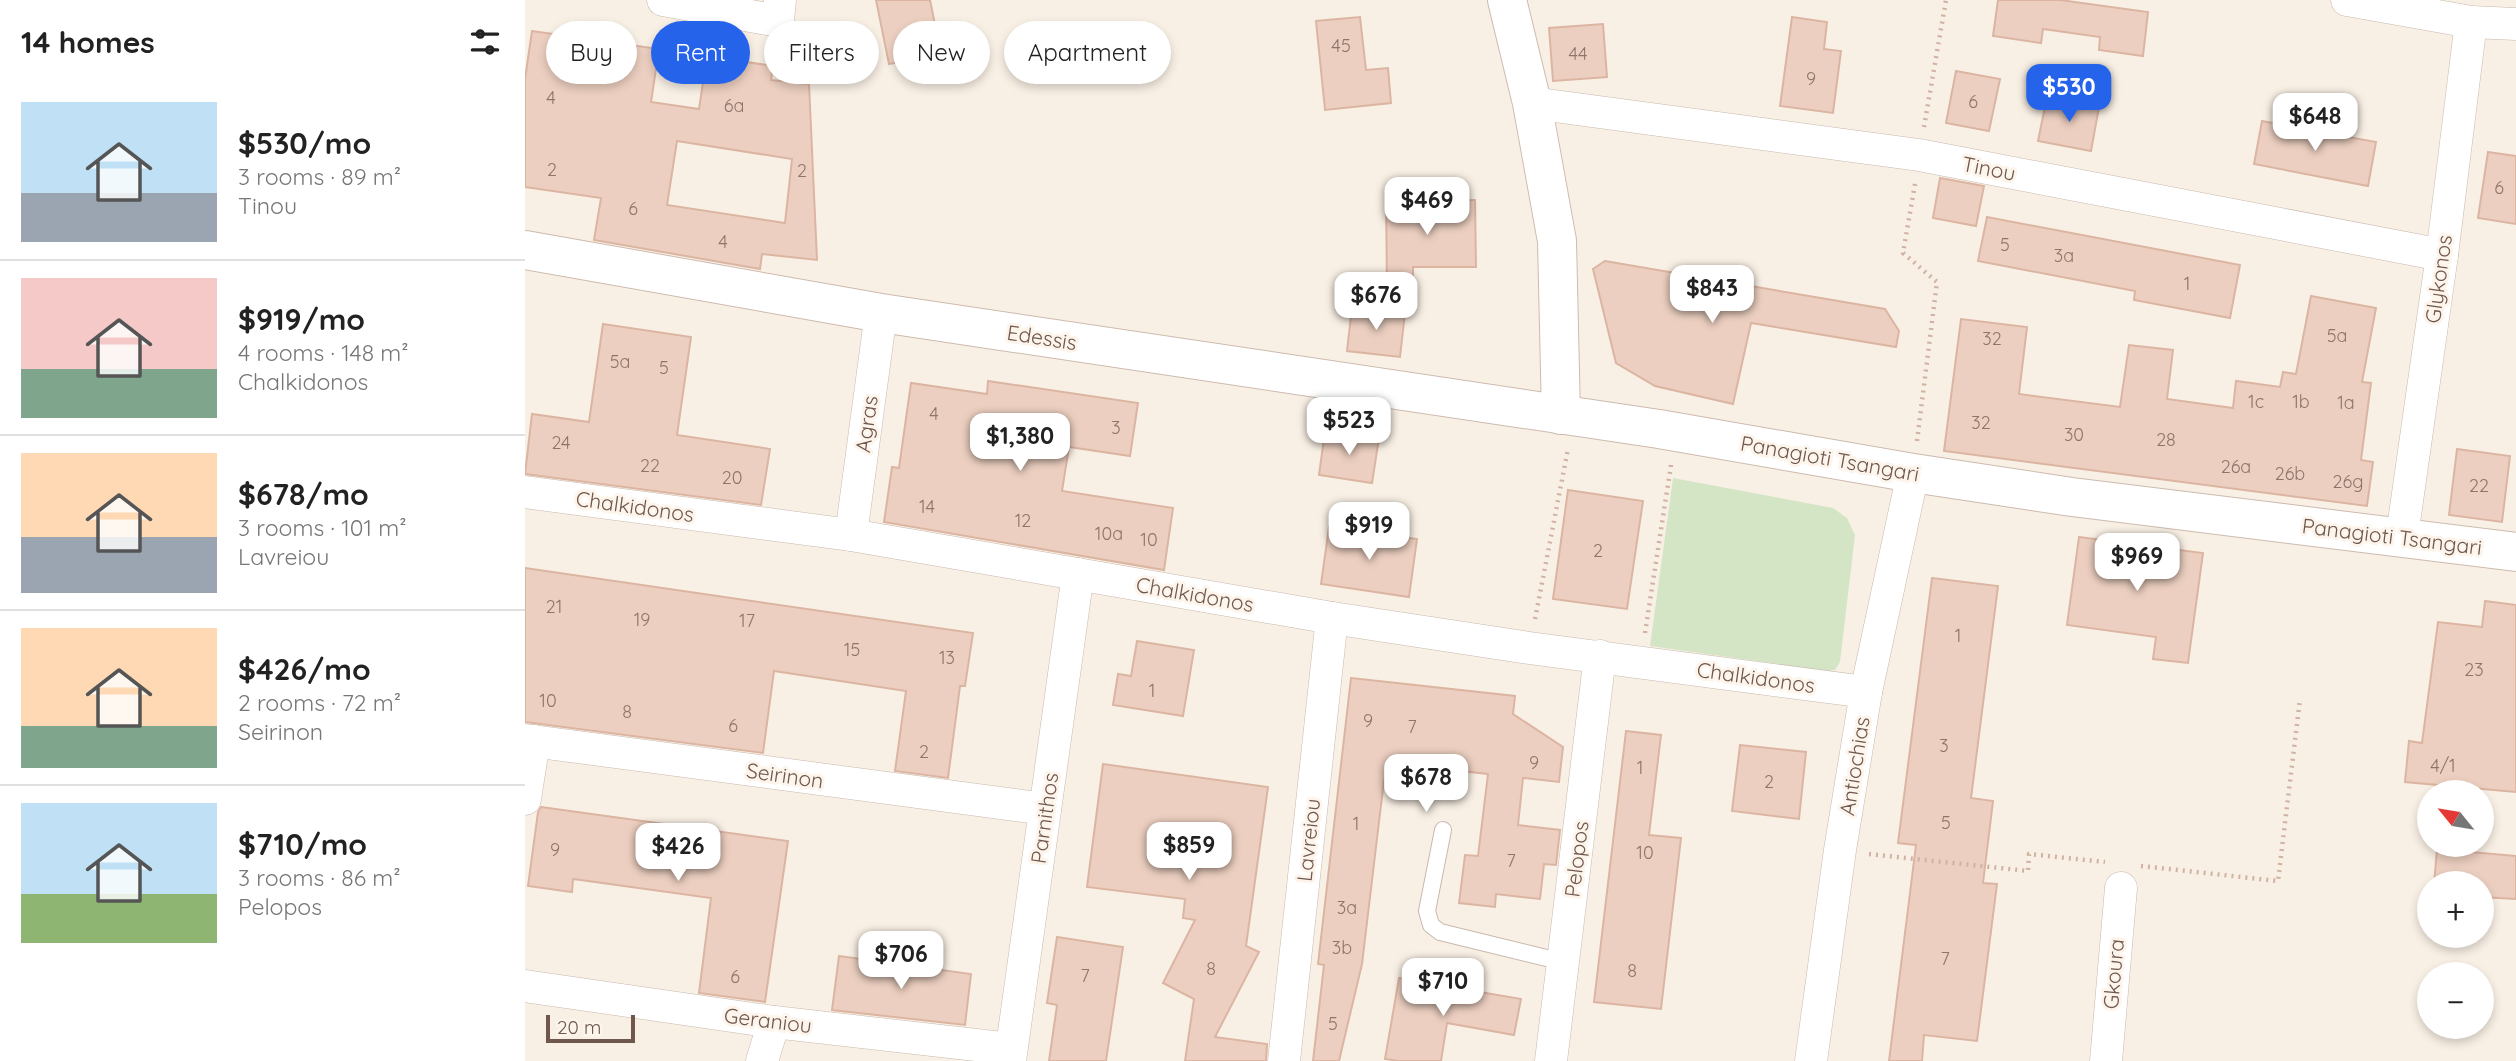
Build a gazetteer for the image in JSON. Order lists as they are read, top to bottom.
{
  "streets": {
    "main road": ["Edessis", "Panagioti Tsangari"],
    "street": [
      "Tinou",
      "Glykonos",
      "Agras",
      "Chalkidonos",
      "Antiochias",
      "Seirinon",
      "Parnithos",
      "Lavreiou",
      "Pelopos",
      "Gkoura",
      "Geraniou"
    ]
  },
  "crossings": [
    ["Tinou", "Glykonos"],
    ["Glykonos", "Panagioti Tsangari"],
    ["Edessis", "Agras"],
    ["Edessis", "Panagioti Tsangari"],
    ["Agras", "Chalkidonos"],
    ["Panagioti Tsangari", "Antiochias"],
    ["Chalkidonos", "Antiochias"],
    ["Chalkidonos", "Parnithos"],
    ["Chalkidonos", "Lavreiou"],
    ["Chalkidonos", "Pelopos"],
    ["Seirinon", "Parnithos"],
    ["Parnithos", "Geraniou"]
  ],
  "house_numbers": [
    "45",
    "44",
    "9",
    "4",
    "6",
    "6a",
    "2",
    "2",
    "6",
    "6",
    "4",
    "5",
    "3a",
    "1",
    "5a",
    "32",
    "5a",
    "5",
    "1c",
    "1b",
    "1a",
    "4",
    "32",
    "3",
    "30",
    "28",
    "24",
    "22",
    "26a",
    "26b",
    "20",
    "26g",
    "22",
    "14",
    "12",
    "10a",
    "10",
    "2",
    "21",
    "19",
    "17",
    "1",
    "15",
    "13",
    "23",
    "1",
    "10",
    "8",
    "9",
    "6",
    "7",
    "3",
    "2",
    "9",
    "4/1",
    "1",
    "2",
    "5",
    "1",
    "9",
    "10",
    "7",
    "3a",
    "3b",
    "7",
    "8",
    "8",
    "7",
    "6",
    "5"
  ],
  "scale_bar": "20 m",
  "north": "top left",
  "page": {
    "heading": "14 homes",
    "chip": [
      "Buy",
      "Rent",
      "Filters",
      "New",
      "Apartment"
    ],
    "price": [
      "$530",
      "$648",
      "$469",
      "$843",
      "$676",
      "$523",
      "$1,380",
      "$919",
      "$969",
      "$678",
      "$859",
      "$426",
      "$706",
      "$710"
    ],
    "list": [
      {
        "name": "$530/mo",
        "note": "3 rooms · 89 m² · Tinou"
      },
      {
        "name": "$919/mo",
        "note": "4 rooms · 148 m² · Chalkidonos"
      },
      {
        "name": "$678/mo",
        "note": "3 rooms · 101 m² · Lavreiou"
      },
      {
        "name": "$426/mo",
        "note": "2 rooms · 72 m² · Seirinon"
      },
      {
        "name": "$710/mo",
        "note": "3 rooms · 86 m² · Pelopos"
      }
    ],
    "map_buttons": ["+", "−"],
    "scale": "20 m"
  }
}
